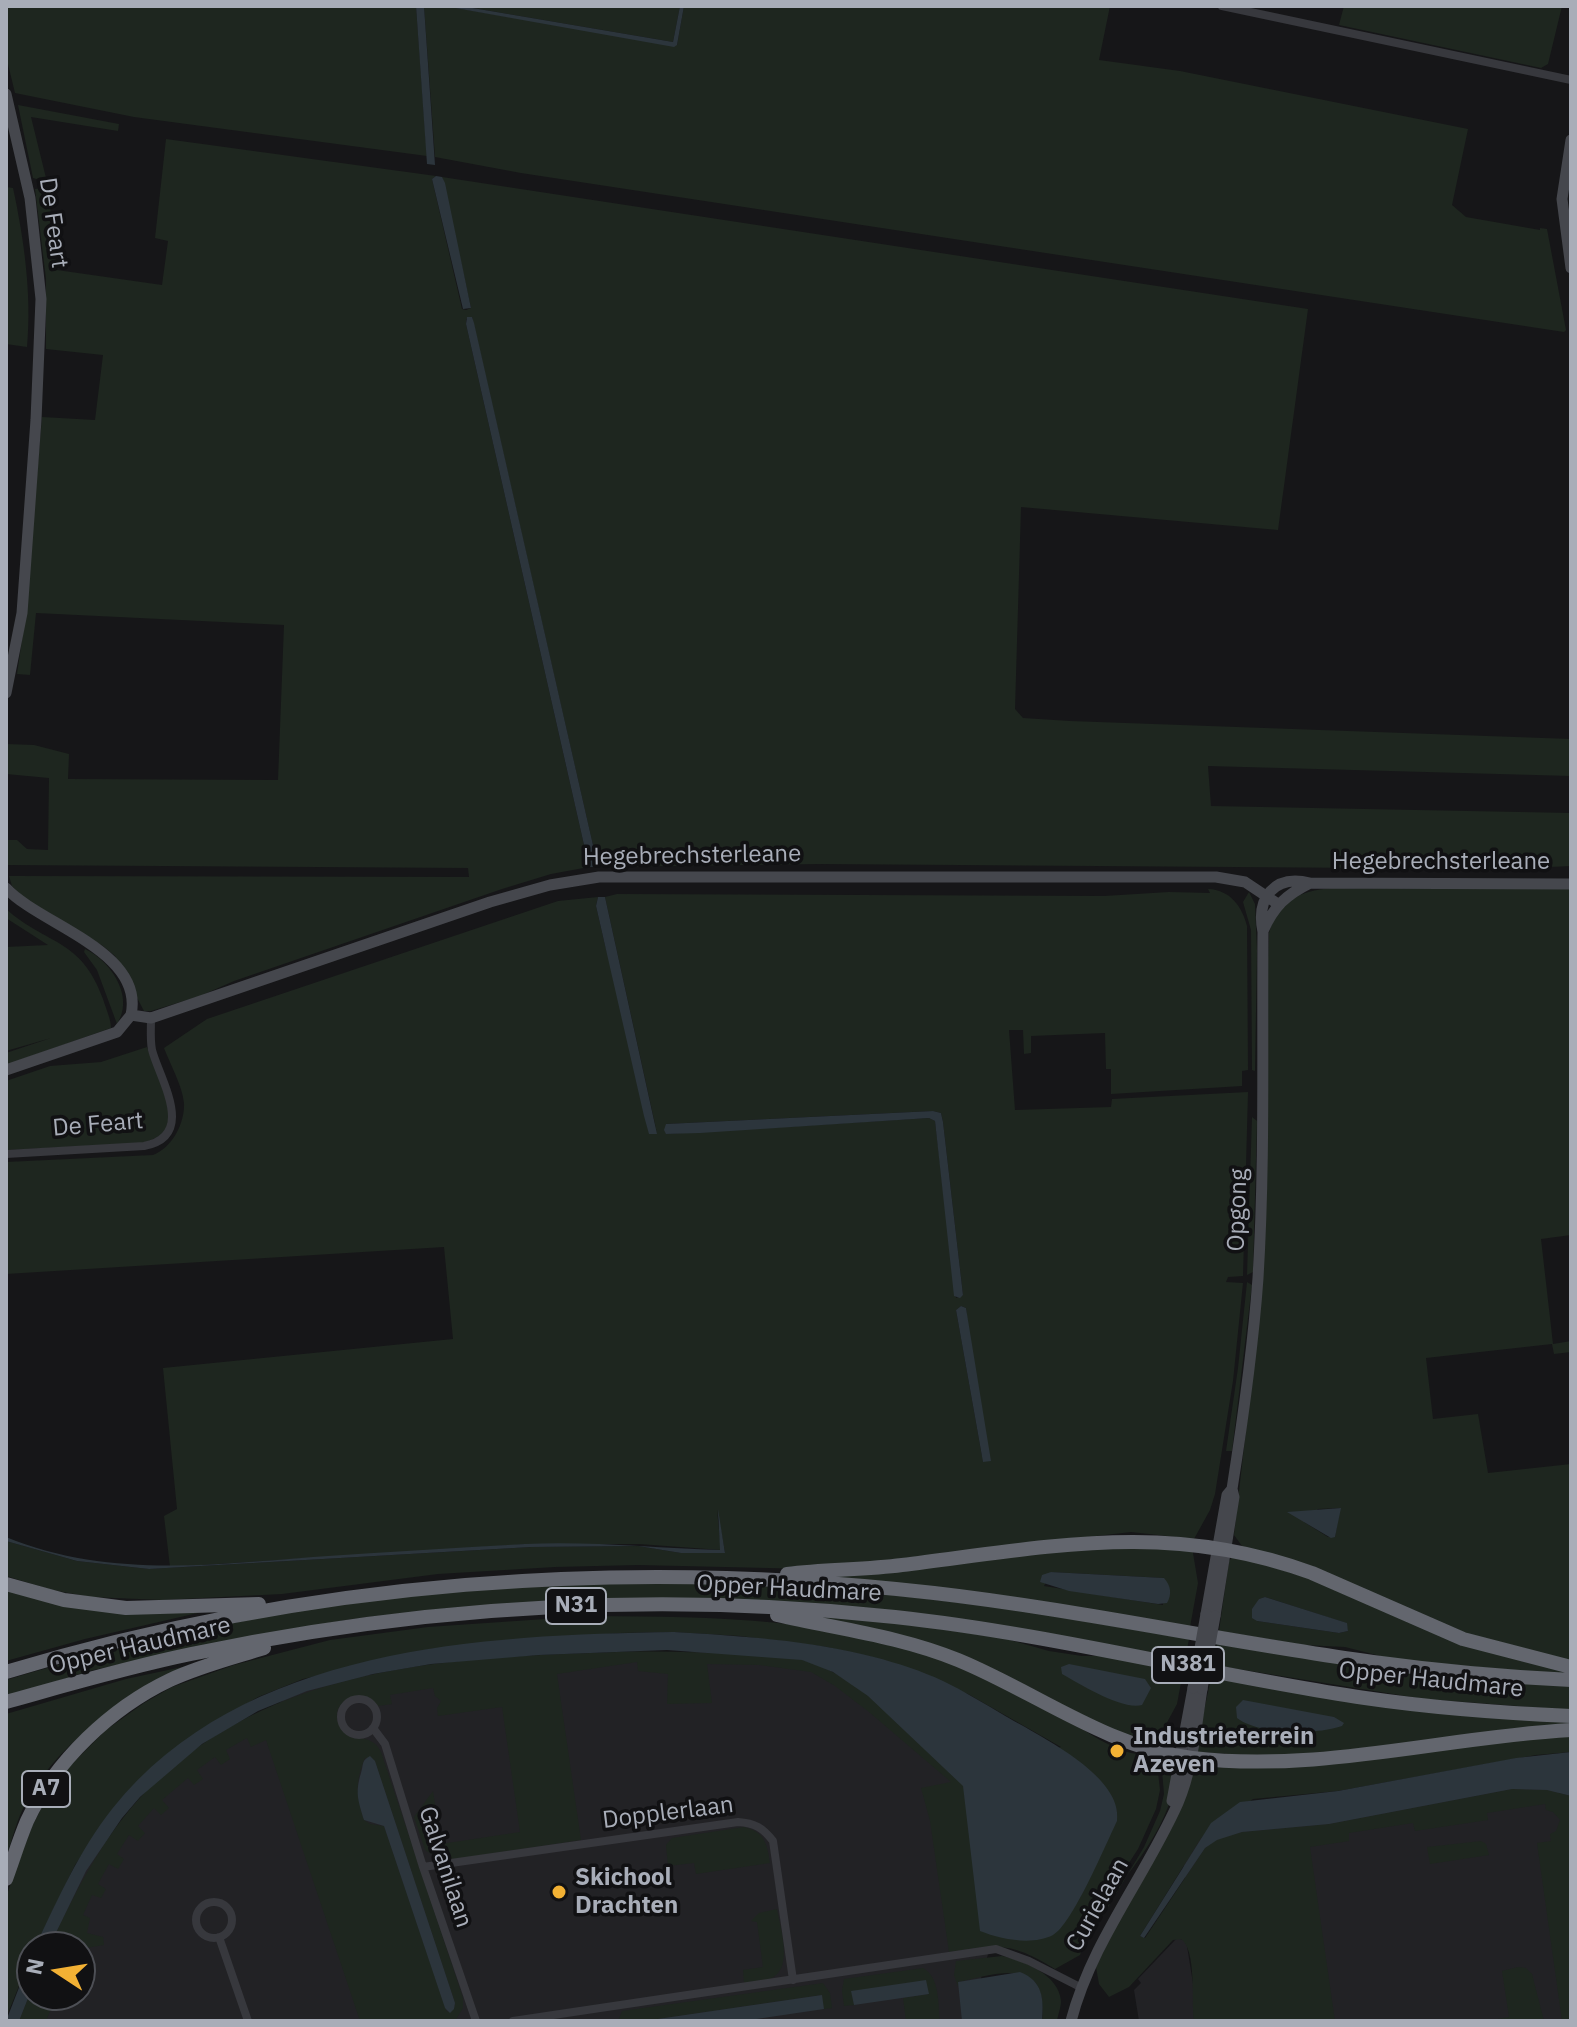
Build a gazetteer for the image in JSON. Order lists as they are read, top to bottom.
{
  "streets": {
    "highway": [
      "Opper Haudmare",
      "N31",
      "N381",
      "A7"
    ],
    "street": [
      "De Feart",
      "Hegebrechsterleane",
      "Opgong",
      "Dopplerlaan",
      "Galvanilaan",
      "Curielaan"
    ]
  },
  "crossings": [
    ["De Feart", "Hegebrechsterleane"],
    ["Hegebrechsterleane", "Opgong"],
    ["Opgong", "Curielaan"],
    ["Opper Haudmare", "N31"],
    ["Opper Haudmare", "A7"],
    ["Dopplerlaan", "Galvanilaan"]
  ],
  "places": ["Industrieterrein Azeven", "Skichool Drachten"],
  "north": "left"
}
